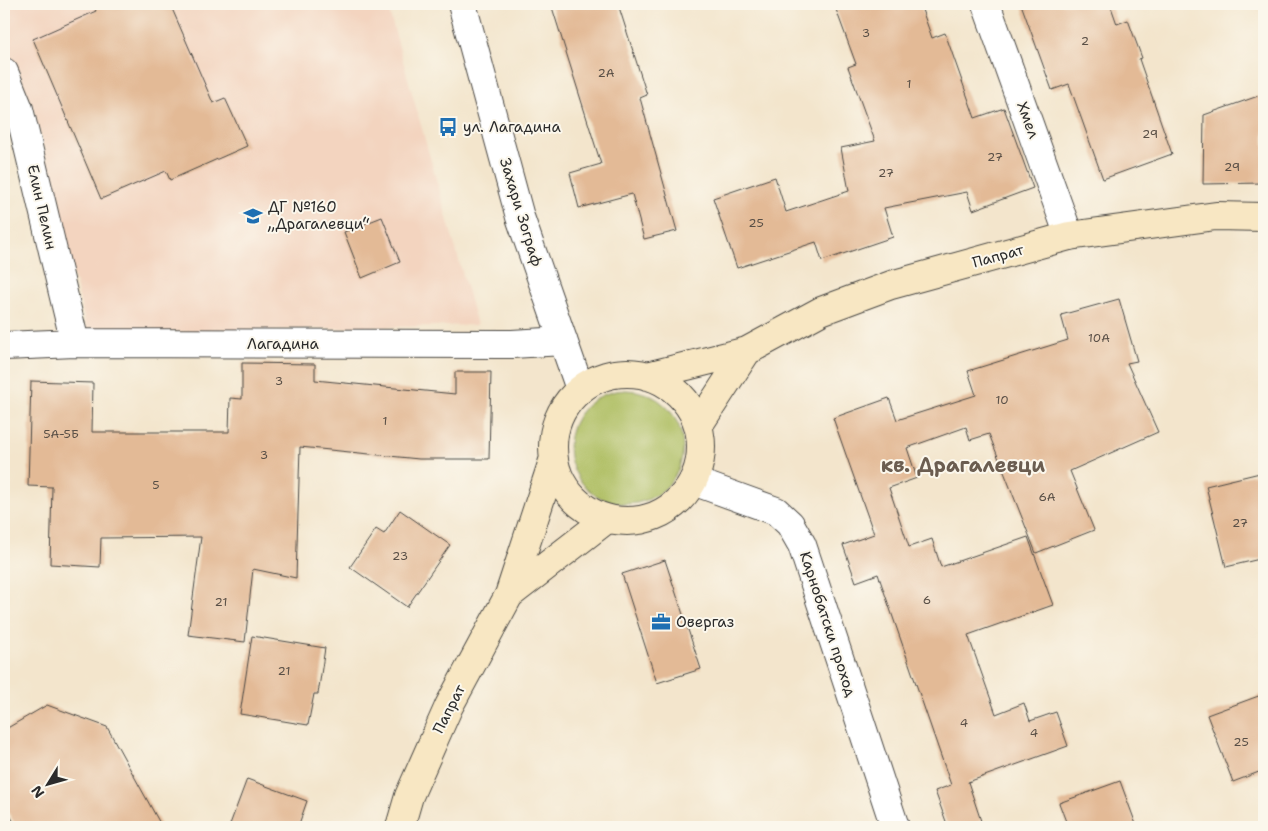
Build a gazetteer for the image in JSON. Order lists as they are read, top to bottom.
{
  "streets": {
    "main road": ["Папрат"],
    "street": [
      "Хмел",
      "Елин Пелин",
      "Захари Зограф",
      "Лагадина",
      "Карнобатски проход"
    ]
  },
  "crossings": [
    ["Хмел", "Папрат"],
    ["Елин Пелин", "Лагадина"],
    ["Захари Зограф", "Папрат"],
    ["Захари Зограф", "Лагадина"],
    ["Захари Зограф", "Карнобатски проход"],
    ["Папрат", "Карнобатски проход"]
  ],
  "districts": ["кв. Драгалевци"],
  "places": {
    "bus stop": ["ул. Лагадина"],
    "school or university": ["ДГ №160 „Драгалевци“"],
    "office": ["Овергаз"]
  },
  "house_numbers": [
    "3",
    "2",
    "2А",
    "1",
    "29",
    "27",
    "29",
    "27",
    "25",
    "10А",
    "3",
    "10",
    "1",
    "5А-5Б",
    "3",
    "5",
    "6А",
    "27",
    "23",
    "6",
    "21",
    "21",
    "4",
    "4",
    "25"
  ],
  "north": "bottom left"
}
